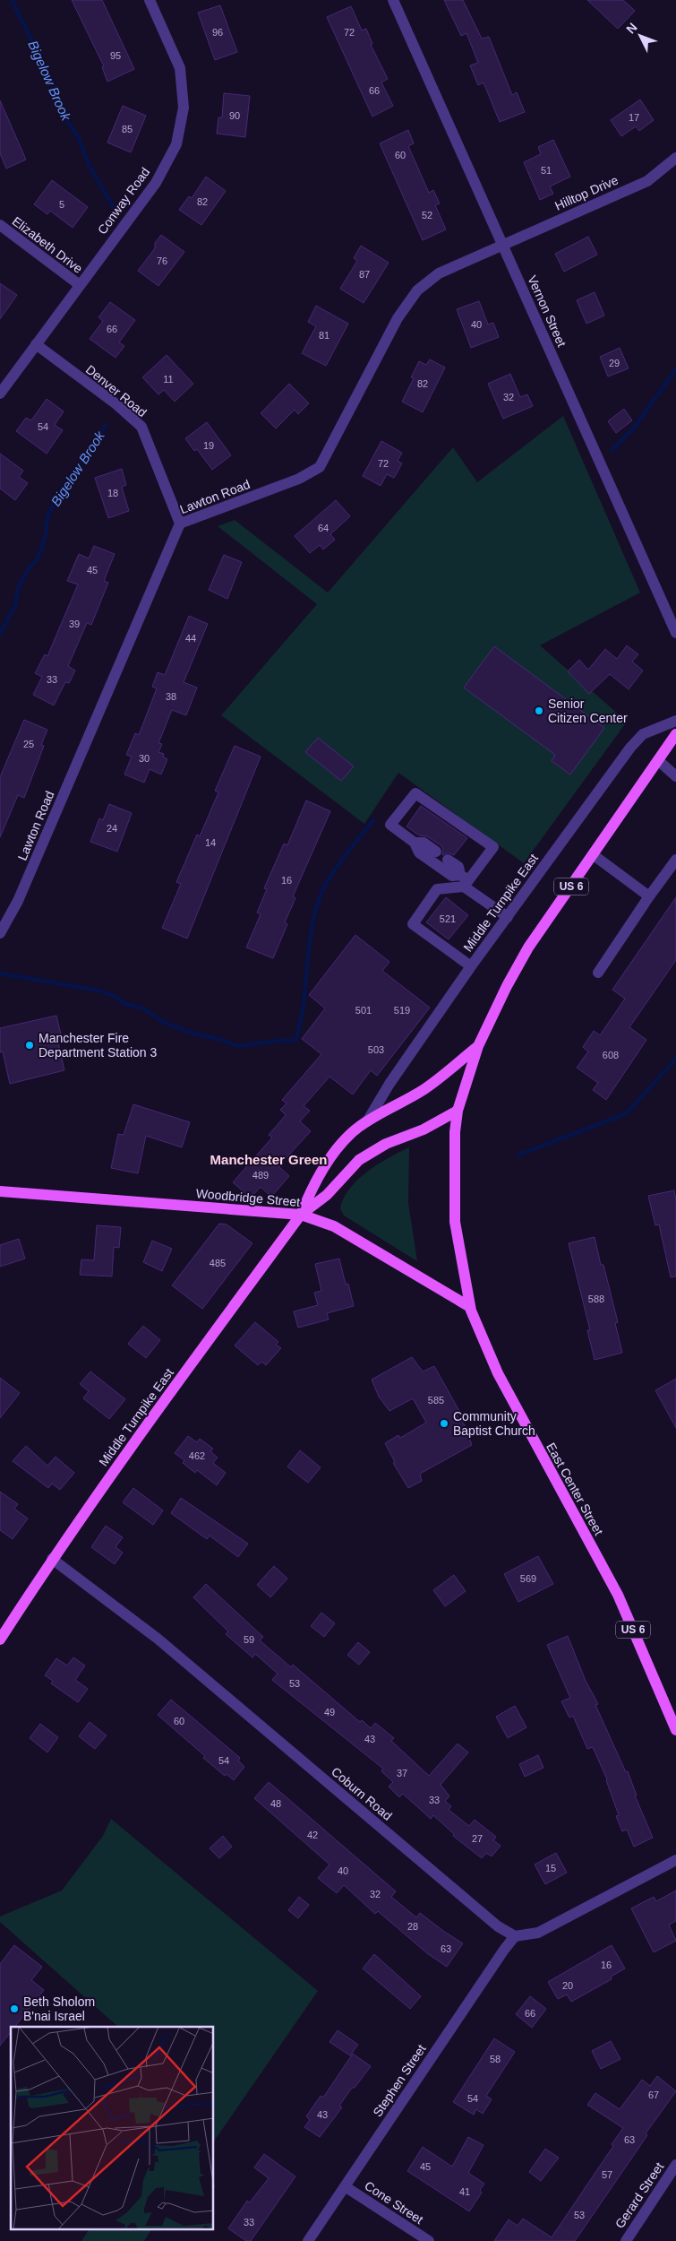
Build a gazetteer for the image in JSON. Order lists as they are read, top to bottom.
{
  "streets": {
    "main road": [
      "US 6",
      "Middle Turnpike East",
      "Woodbridge Street",
      "East Center Street"
    ],
    "street": [
      "Hilltop Drive",
      "Conway Road",
      "Elizabeth Drive",
      "Vernon Street",
      "Denver Road",
      "Lawton Road",
      "Coburn Road",
      "Stephen Street",
      "Gerard Street",
      "Cone Street"
    ]
  },
  "crossings": [
    ["Hilltop Drive", "Vernon Street"],
    ["Hilltop Drive", "Lawton Road"],
    ["Conway Road", "Elizabeth Drive"],
    ["Conway Road", "Denver Road"],
    ["Vernon Street", "Lawton Road"],
    ["Denver Road", "Lawton Road"],
    ["Middle Turnpike East", "Woodbridge Street"],
    ["Middle Turnpike East", "East Center Street"],
    ["Middle Turnpike East", "Coburn Road"],
    ["Woodbridge Street", "East Center Street"],
    ["Coburn Road", "Stephen Street"],
    ["Stephen Street", "Cone Street"]
  ],
  "districts": ["Manchester Green"],
  "water": ["Bigelow Brook"],
  "places": [
    "Senior Citizen Center",
    "Manchester Fire Department Station 3",
    "Community Baptist Church",
    "Beth Sholom B'nai Israel"
  ],
  "house_numbers": [
    "96",
    "72",
    "95",
    "66",
    "90",
    "17",
    "85",
    "60",
    "51",
    "82",
    "5",
    "52",
    "76",
    "87",
    "40",
    "66",
    "81",
    "29",
    "11",
    "82",
    "32",
    "54",
    "19",
    "72",
    "18",
    "64",
    "45",
    "39",
    "44",
    "33",
    "38",
    "25",
    "30",
    "24",
    "14",
    "16",
    "521",
    "501",
    "519",
    "503",
    "608",
    "489",
    "485",
    "588",
    "585",
    "462",
    "569",
    "59",
    "53",
    "49",
    "60",
    "43",
    "54",
    "37",
    "33",
    "48",
    "42",
    "27",
    "15",
    "40",
    "32",
    "28",
    "63",
    "16",
    "20",
    "66",
    "58",
    "67",
    "54",
    "43",
    "63",
    "45",
    "57",
    "41",
    "53",
    "33"
  ],
  "north": "top left"
}
